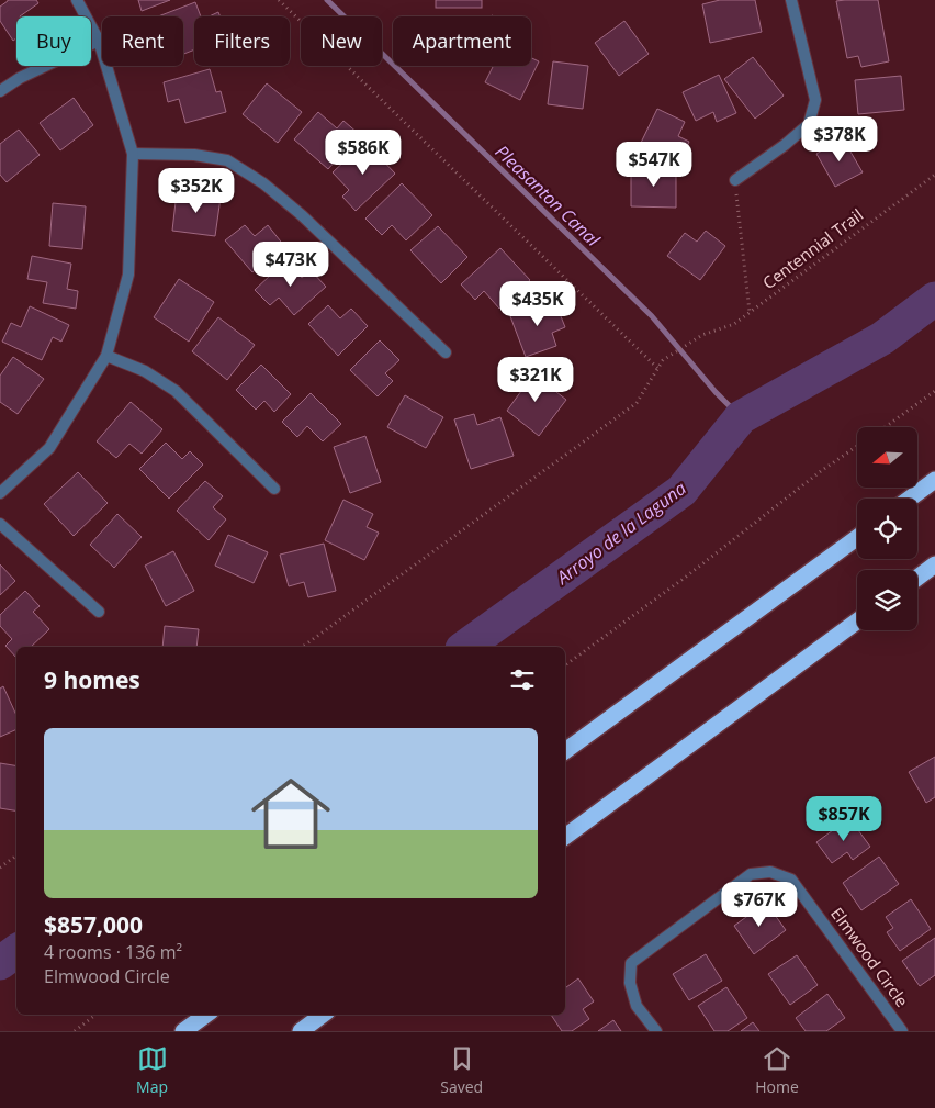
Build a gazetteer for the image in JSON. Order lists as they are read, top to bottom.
{
  "streets": {
    "street": ["Elmwood Circle"],
    "path": ["Centennial Trail"]
  },
  "water": ["Pleasanton Canal", "Arroyo de la Laguna"],
  "north": "left",
  "page": {
    "chip": [
      "Buy",
      "Rent",
      "Filters",
      "New",
      "Apartment"
    ],
    "price": [
      "$378K",
      "$586K",
      "$547K",
      "$352K",
      "$473K",
      "$435K",
      "$321K",
      "$857K",
      "$767K"
    ],
    "heading": "9 homes",
    "list": [
      {
        "name": "$857,000",
        "note": "4 rooms · 136 m² · Elmwood Circle"
      }
    ],
    "tabs": ["Map", "Saved", "Home"]
  }
}
